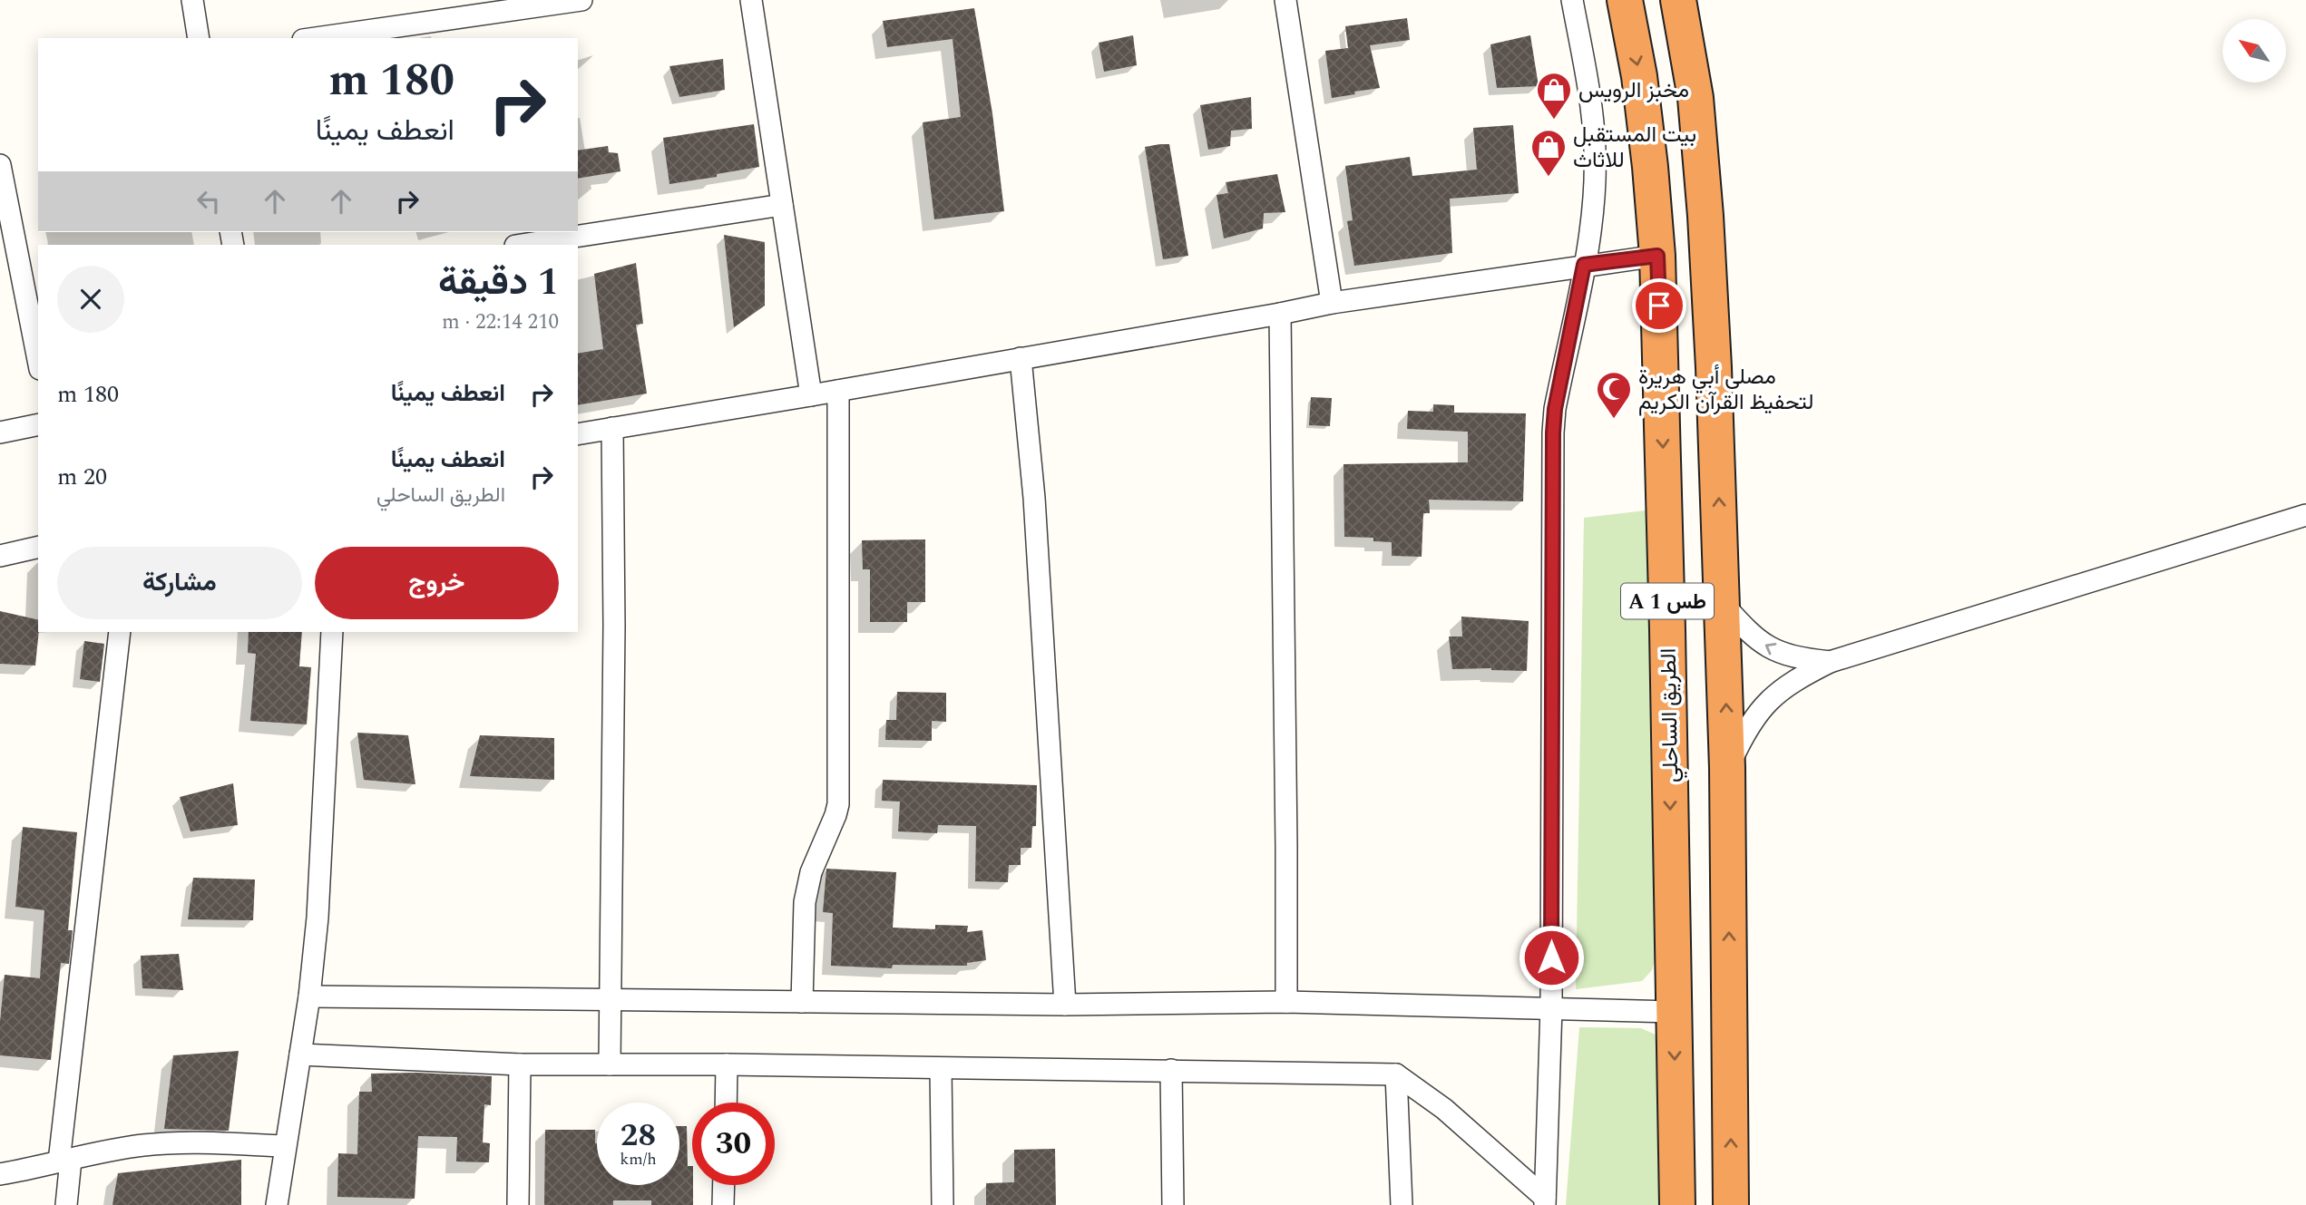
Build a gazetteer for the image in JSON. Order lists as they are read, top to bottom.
{
  "streets": {
    "highway": ["A 1 طس", "الطريق الساحلي"]
  },
  "places": {
    "shop": ["مخبز الرويس", "بيت المستقبل للاثاث"],
    "mosque": ["مصلى أبي هريرة لتحفيظ القرآن الكريم"]
  },
  "north": "top left",
  "page": {
    "turn": ["180 m", "انعطف يمينًا"],
    "heading": ["1 دقيقة", "210 m · 22:14"],
    "list": [
      {
        "name": "انعطف يمينًا",
        "value": "180 m"
      },
      {
        "name": "انعطف يمينًا",
        "note": "الطريق الساحلي",
        "value": "20 m"
      }
    ],
    "buttons": ["خروج", "مشاركة"],
    "speed": "28 km/h",
    "limit": "30"
  }
}
